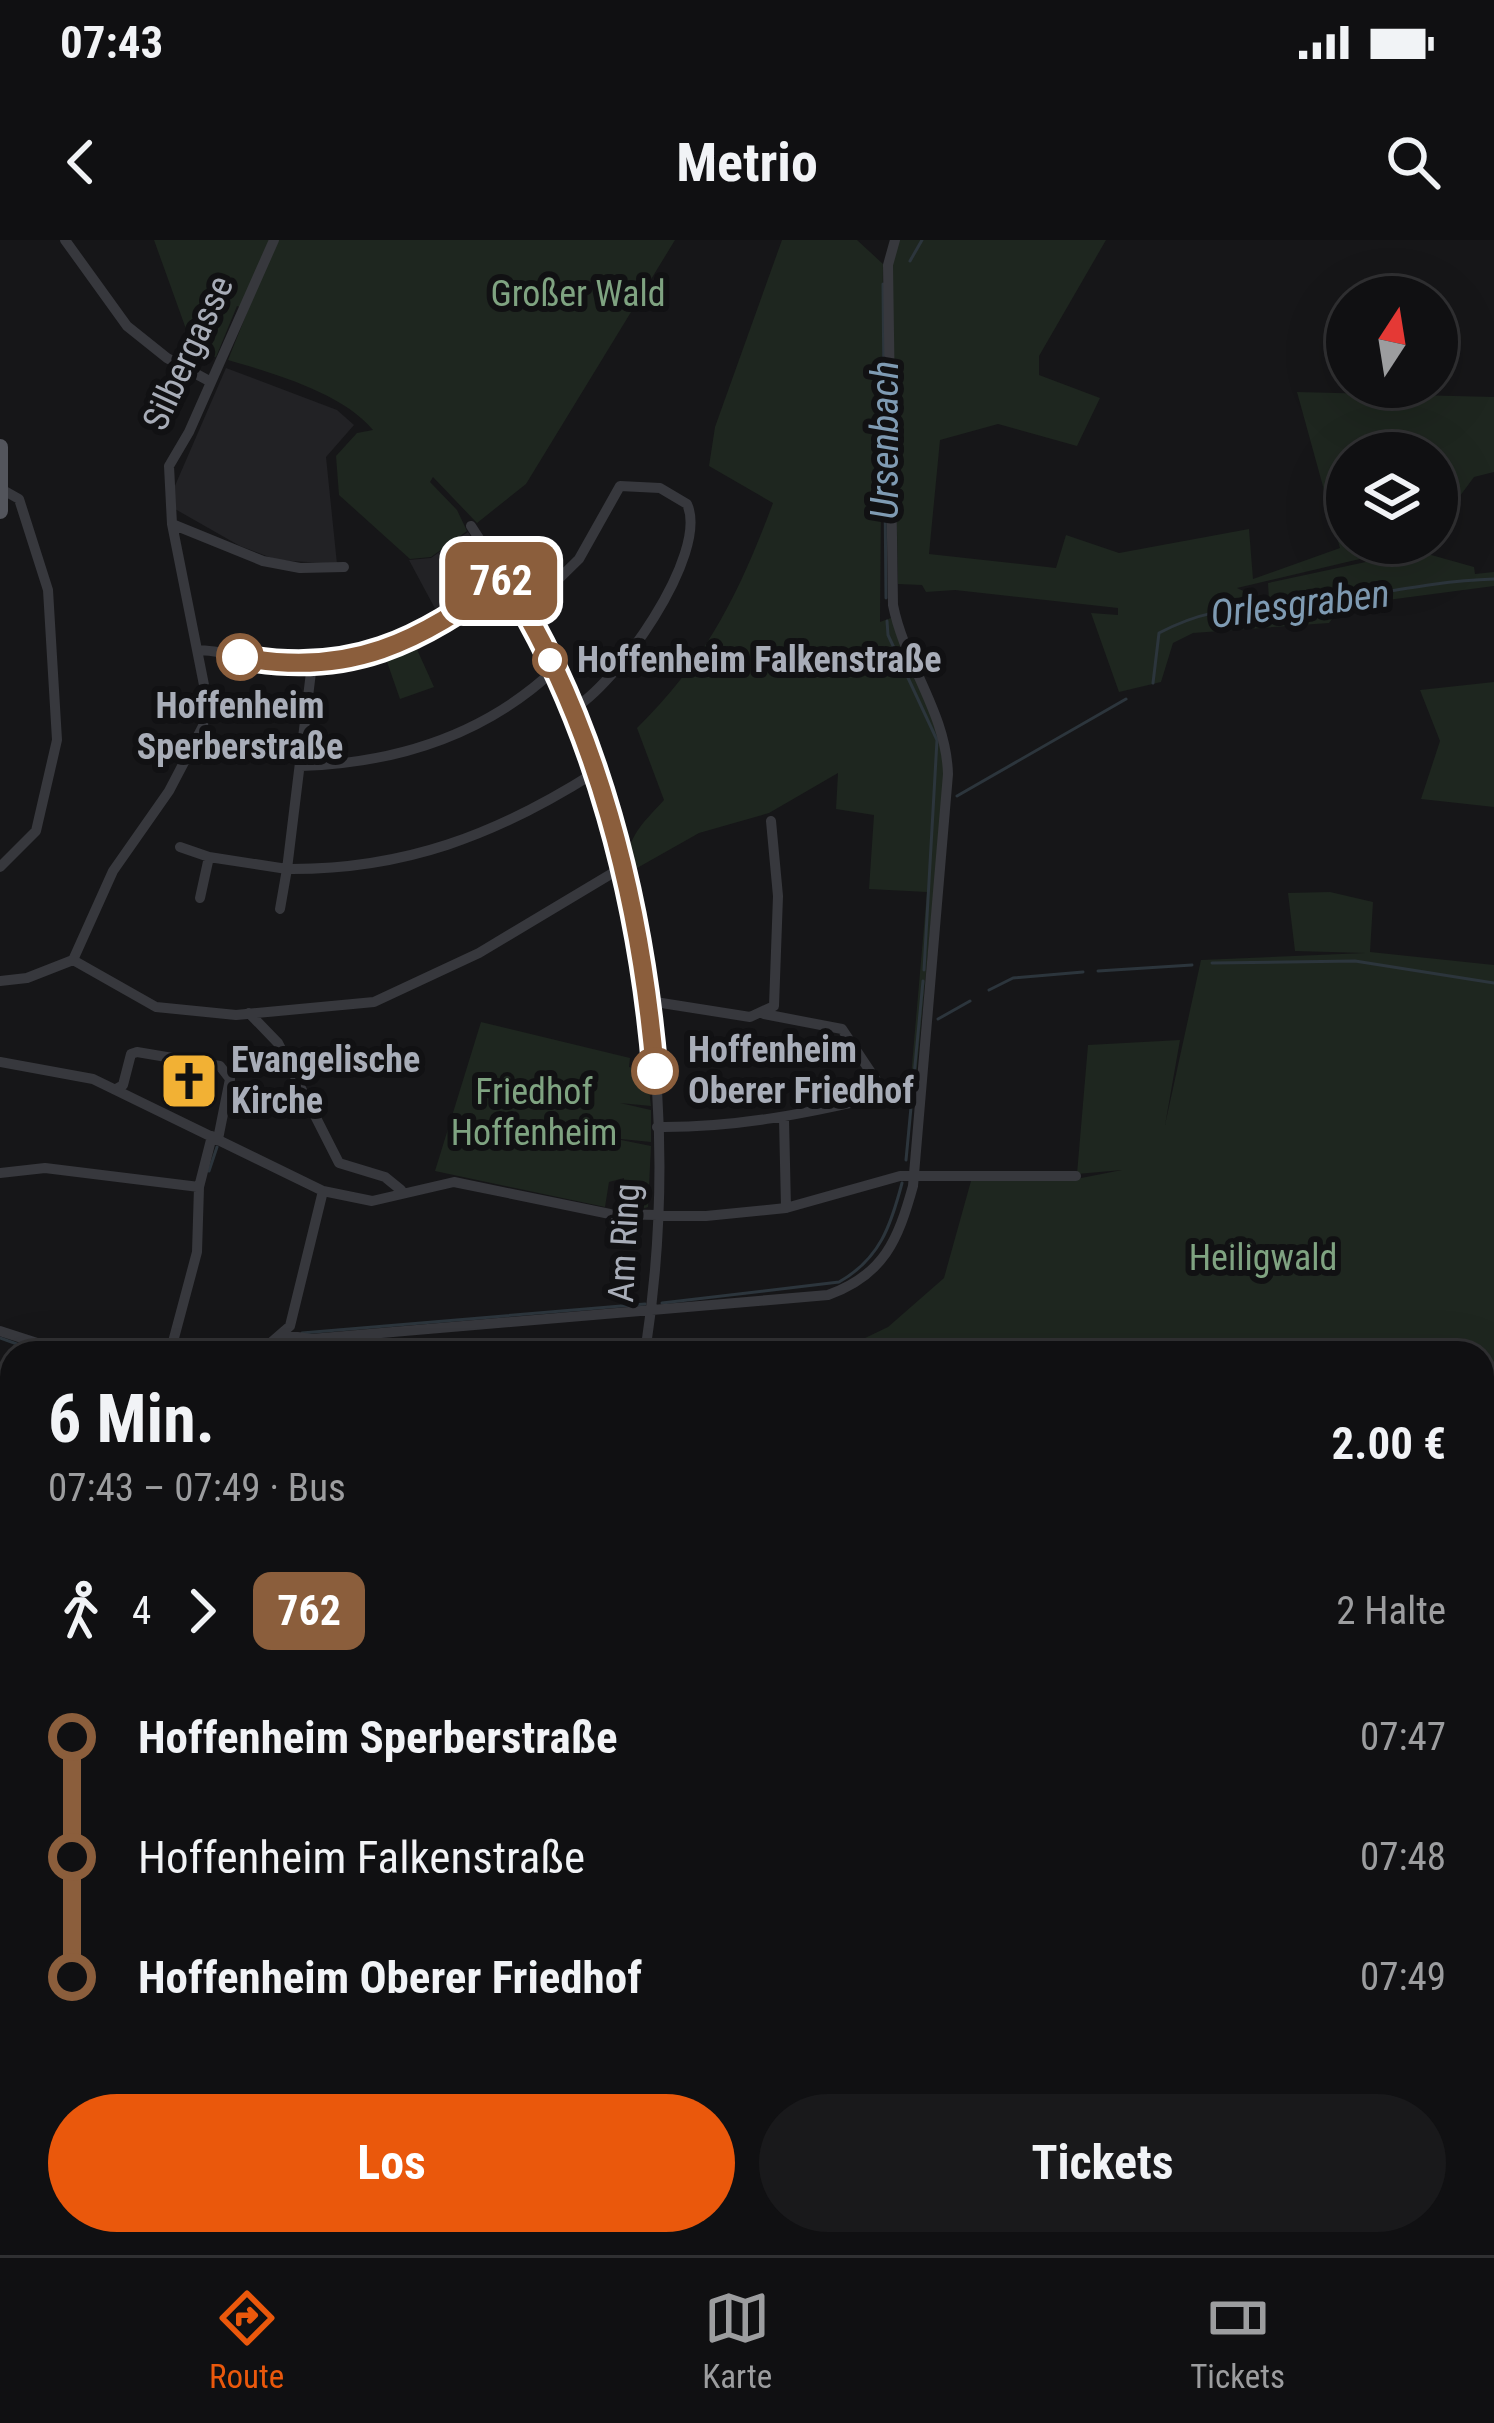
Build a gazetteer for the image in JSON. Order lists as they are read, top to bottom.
{
  "streets": {
    "street": ["Silbergasse", "Am Ring"]
  },
  "water": ["Ursenbach", "Orlesgraben"],
  "parks": ["Großer Wald", "Friedhof Hoffenheim", "Heiligwald"],
  "places": {
    "other": ["Hoffenheim Sperberstraße", "Hoffenheim Falkenstraße", "Hoffenheim Oberer Friedhof"],
    "church": ["Evangelische Kirche"]
  },
  "lines": ["bus line 762"],
  "north": "top",
  "page": {
    "status": "07:43",
    "header": "Metrio",
    "on_map": "762",
    "heading": ["6 Min.", "07:43 – 07:49 · Bus", "2.00 €"],
    "legs": ["4", "762", "2 Halte"],
    "list": [
      {
        "name": "Hoffenheim Sperberstraße",
        "value": "07:47"
      },
      {
        "name": "Hoffenheim Falkenstraße",
        "value": "07:48"
      },
      {
        "name": "Hoffenheim Oberer Friedhof",
        "value": "07:49"
      }
    ],
    "buttons": ["Los", "Tickets"],
    "tabs": ["Route", "Karte", "Tickets"]
  }
}
